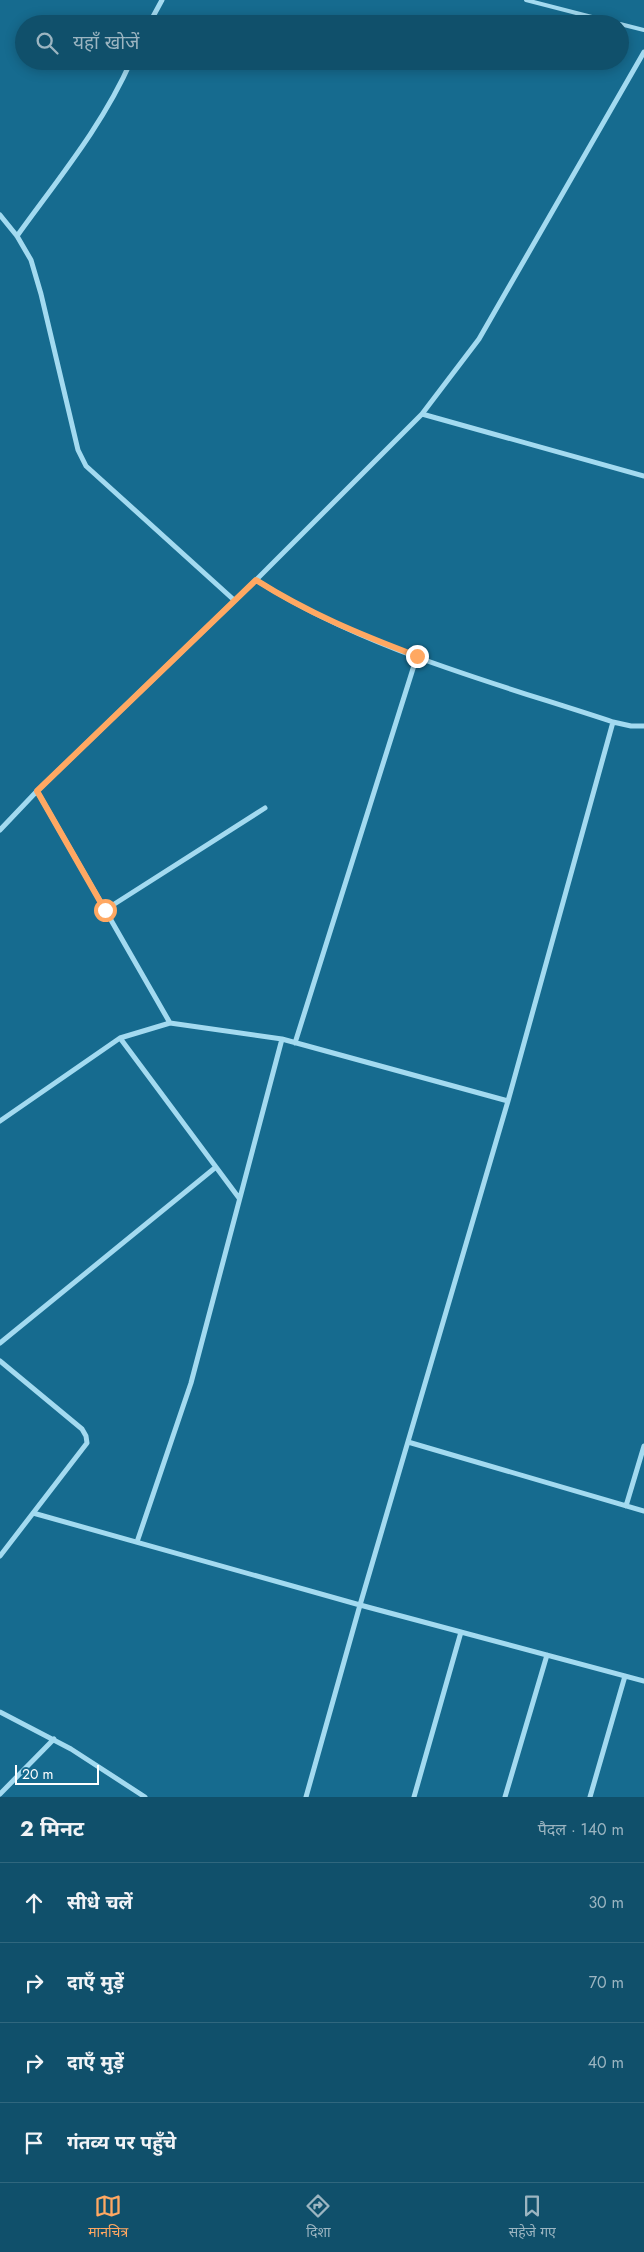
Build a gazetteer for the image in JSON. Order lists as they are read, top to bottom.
{
  "scale_bar": "20 m",
  "page": {
    "search": "यहाँ खोजें",
    "scale": "20 m",
    "heading": ["2 मिनट", "पैदल · 140 m"],
    "list": [
      ["सीधे चलें", "30 m"],
      ["दाएँ मुड़ें", "70 m"],
      ["दाएँ मुड़ें", "40 m"],
      "गंतव्य पर पहुँचे"
    ],
    "nav": ["मानचित्र", "दिशा", "सहेजे गए"]
  }
}
